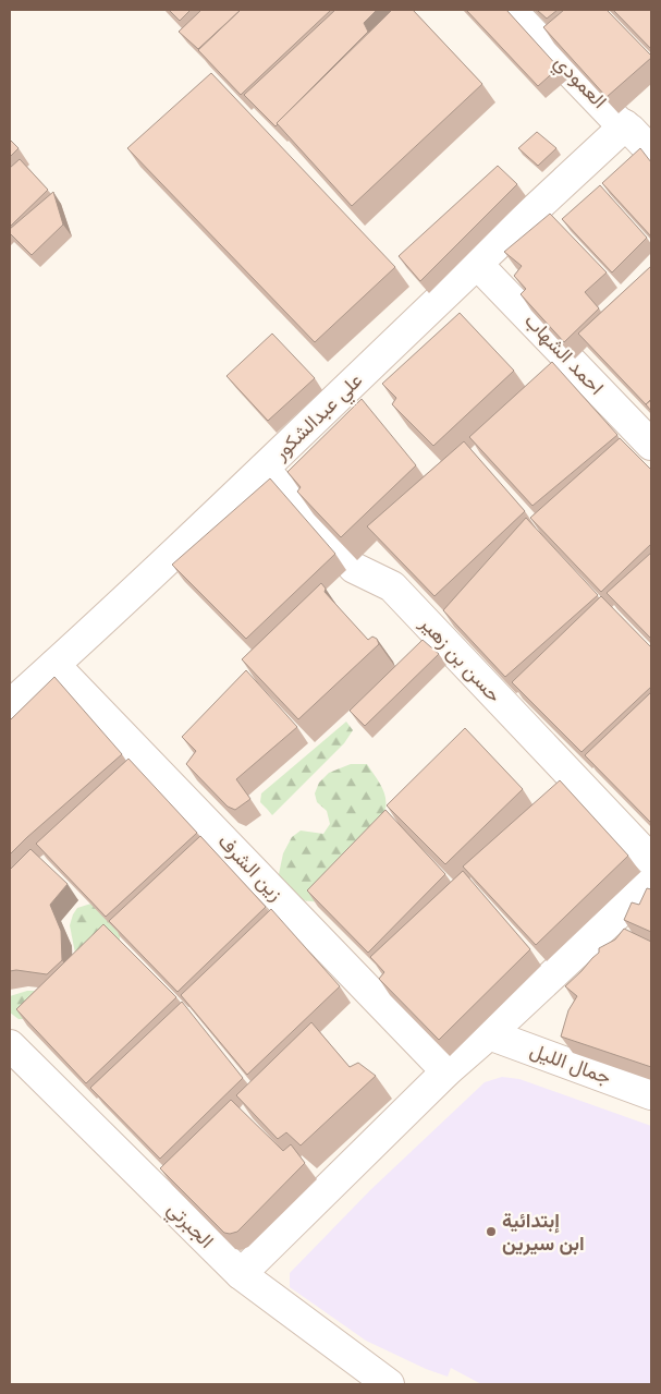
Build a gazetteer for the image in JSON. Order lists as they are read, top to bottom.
{
  "streets": {
    "street": [
      "العمودي",
      "احمد الشهاب",
      "علي عبدالشكور",
      "حسن بن زهير",
      "زين الشرف",
      "جمال الليل",
      "الجبرتي"
    ]
  },
  "crossings": [
    ["العمودي", "علي عبدالشكور"],
    ["احمد الشهاب", "علي عبدالشكور"],
    ["علي عبدالشكور", "حسن بن زهير"],
    ["علي عبدالشكور", "زين الشرف"]
  ],
  "places": ["إبتدائية ابن سيرين"]
}
